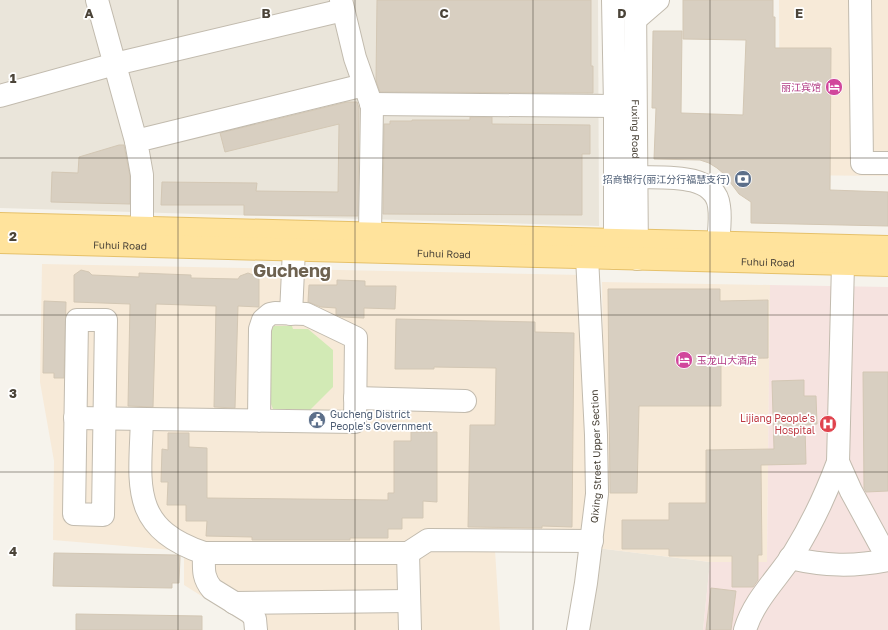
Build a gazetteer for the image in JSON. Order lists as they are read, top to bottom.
{
  "streets": {
    "main road": ["Fuhui Road"],
    "street": ["Fuxing Road", "Qixing Street Upper Section"]
  },
  "crossings": [
    ["Fuxing Road", "Fuhui Road"],
    ["Fuhui Road", "Qixing Street Upper Section"]
  ],
  "districts": ["Gucheng"],
  "places": {
    "hotel": ["丽江宾馆", "玉龙山大酒店"],
    "bank": ["招商银行(丽江分行福慧支行)"],
    "public building": ["Gucheng District People's Government"],
    "hospital": ["Lijiang People's Hospital"]
  },
  "grid": {
    "columns": [
      "A",
      "B",
      "C",
      "D",
      "E"
    ],
    "rows": [
      "1",
      "2",
      "3",
      "4"
    ]
  }
}
